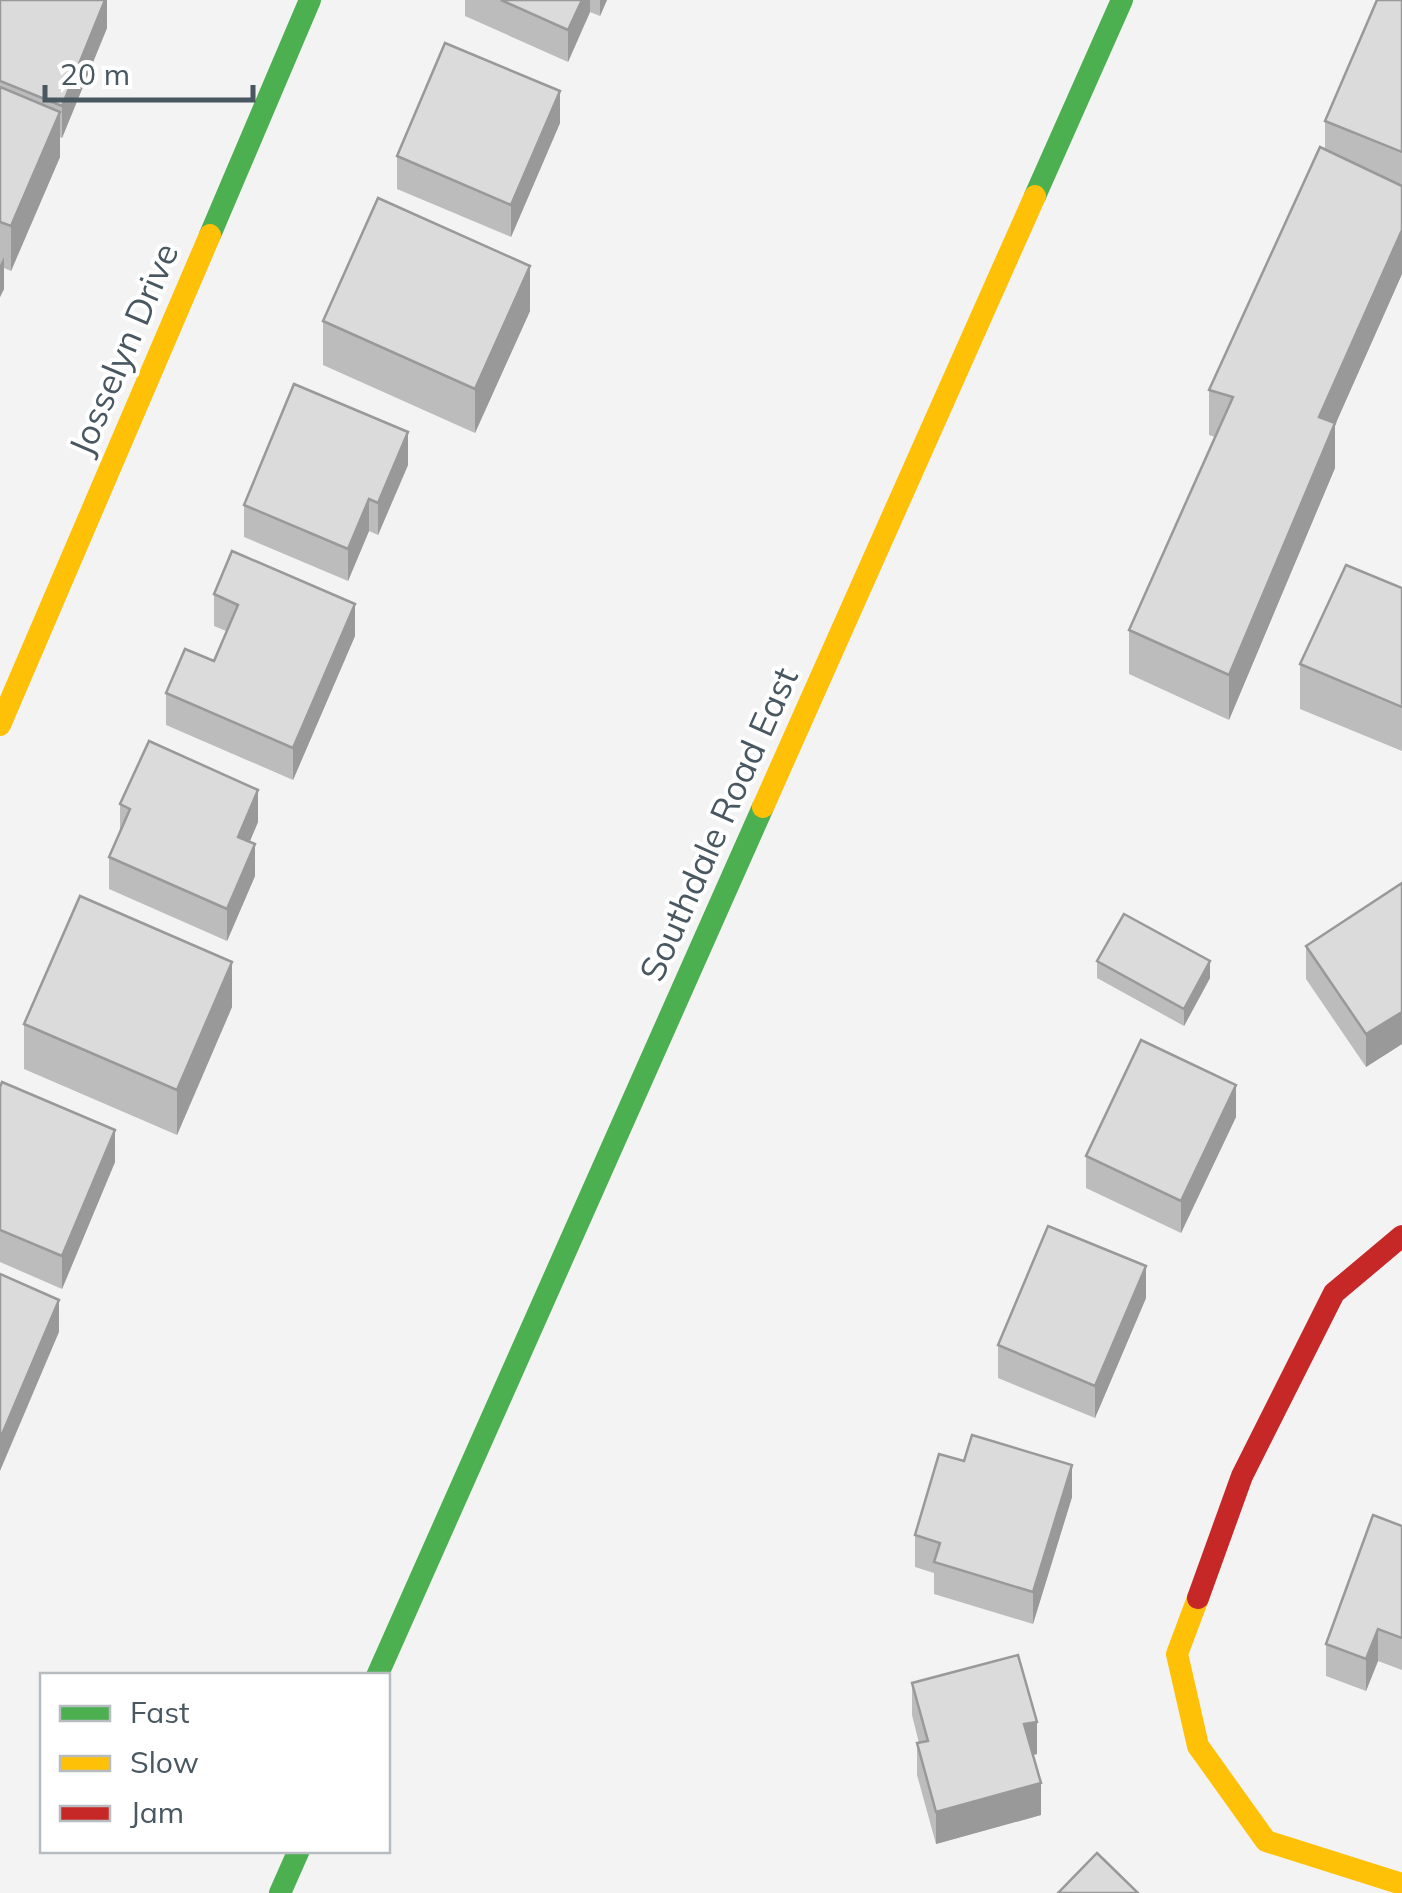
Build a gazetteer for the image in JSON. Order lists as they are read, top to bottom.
{
  "streets": {
    "main road": ["Josselyn Drive", "Southdale Road East"]
  },
  "legend": ["Fast", "Slow", "Jam"],
  "scale_bar": "20 m"
}
